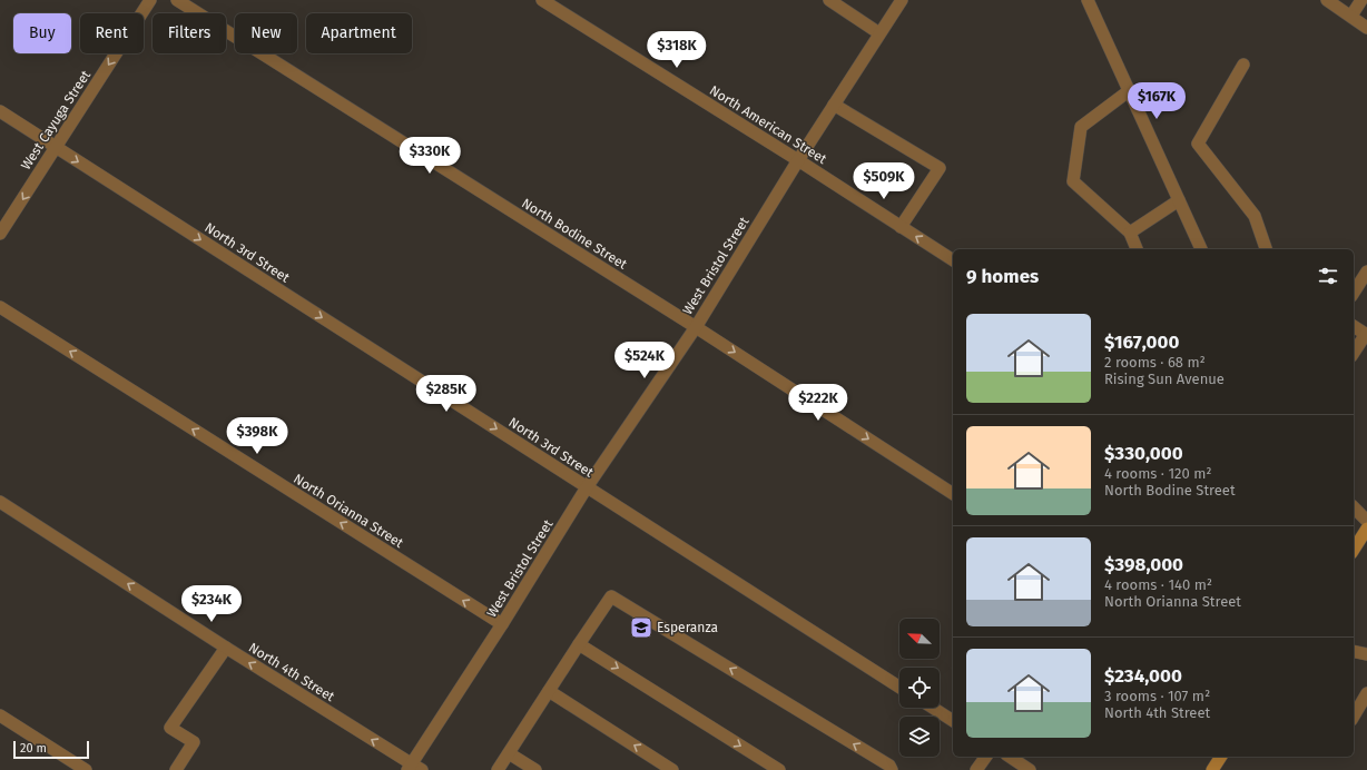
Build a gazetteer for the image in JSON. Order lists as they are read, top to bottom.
{
  "streets": {
    "street": [
      "West Cayuga Street",
      "North American Street",
      "North Bodine Street",
      "North 3rd Street",
      "West Bristol Street",
      "North Orianna Street",
      "North 4th Street"
    ]
  },
  "crossings": [
    ["West Cayuga Street", "North 3rd Street"],
    ["North American Street", "West Bristol Street"],
    ["North Bodine Street", "West Bristol Street"],
    ["North 3rd Street", "West Bristol Street"],
    ["West Bristol Street", "North Orianna Street"],
    ["West Bristol Street", "North 4th Street"]
  ],
  "one_way": [
    "West Cayuga Street",
    "North 3rd Street",
    "North Orianna Street",
    "North 4th Street"
  ],
  "places": {
    "school or university": ["Esperanza"]
  },
  "scale_bar": "20 m",
  "north": "top left",
  "page": {
    "chip": [
      "Buy",
      "Rent",
      "Filters",
      "New",
      "Apartment"
    ],
    "price": [
      "$318K",
      "$167K",
      "$330K",
      "$509K",
      "$524K",
      "$285K",
      "$222K",
      "$398K",
      "$234K"
    ],
    "heading": "9 homes",
    "list": [
      {
        "name": "$167,000",
        "note": "2 rooms · 68 m² · Rising Sun Avenue"
      },
      {
        "name": "$330,000",
        "note": "4 rooms · 120 m² · North Bodine Street"
      },
      {
        "name": "$398,000",
        "note": "4 rooms · 140 m² · North Orianna Street"
      },
      {
        "name": "$234,000",
        "note": "3 rooms · 107 m² · North 4th Street"
      }
    ],
    "scale": "20 m"
  }
}
